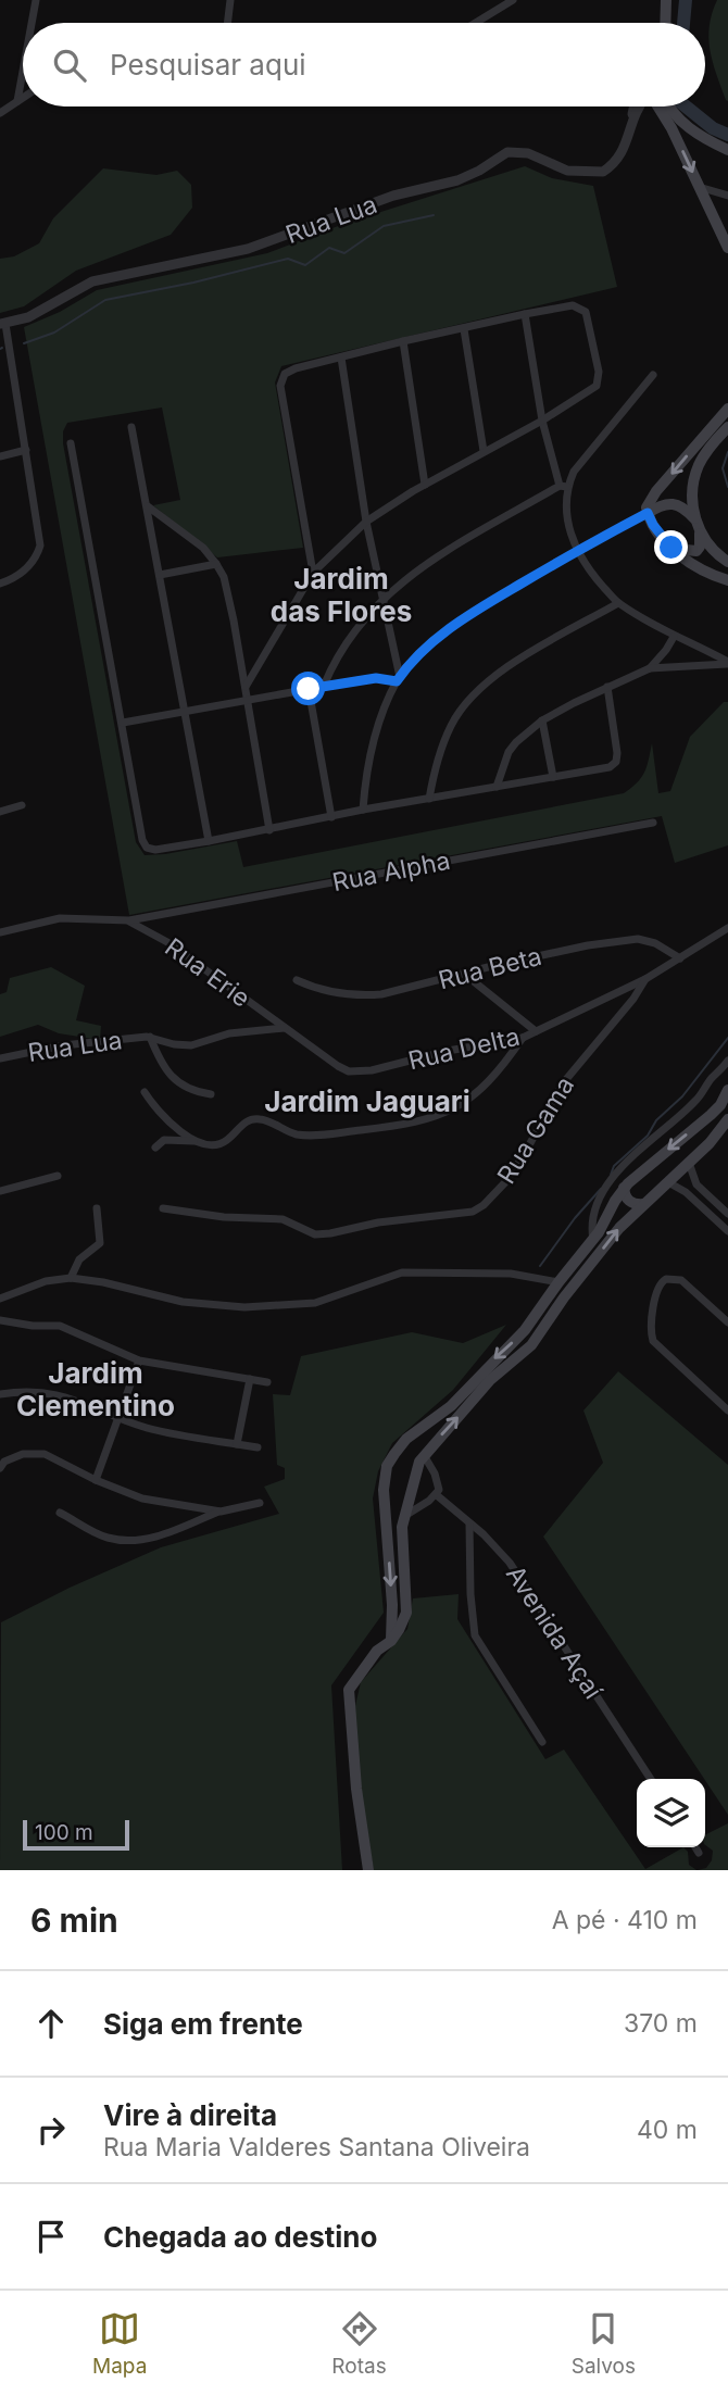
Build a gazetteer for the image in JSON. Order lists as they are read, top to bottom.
{
  "streets": {
    "street": [
      "Rua Lua",
      "Rua Alpha",
      "Rua Beta",
      "Rua Erie",
      "Rua Delta",
      "Rua Gama",
      "Avenida Açaí"
    ]
  },
  "crossings": [
    ["Rua Alpha", "Rua Erie"],
    ["Rua Beta", "Rua Gama"],
    ["Rua Erie", "Rua Delta"],
    ["Rua Delta", "Rua Gama"]
  ],
  "districts": ["Jardim das Flores", "Jardim Jaguari", "Jardim Clementino"],
  "scale_bar": "100 m",
  "page": {
    "search": "Pesquisar aqui",
    "scale": "100 m",
    "heading": ["6 min", "A pé · 410 m"],
    "list": [
      ["Siga em frente", "370 m"],
      ["Vire à direita", "Rua Maria Valderes Santana Oliveira", "40 m"],
      "Chegada ao destino"
    ],
    "nav": ["Mapa", "Rotas", "Salvos"]
  }
}
